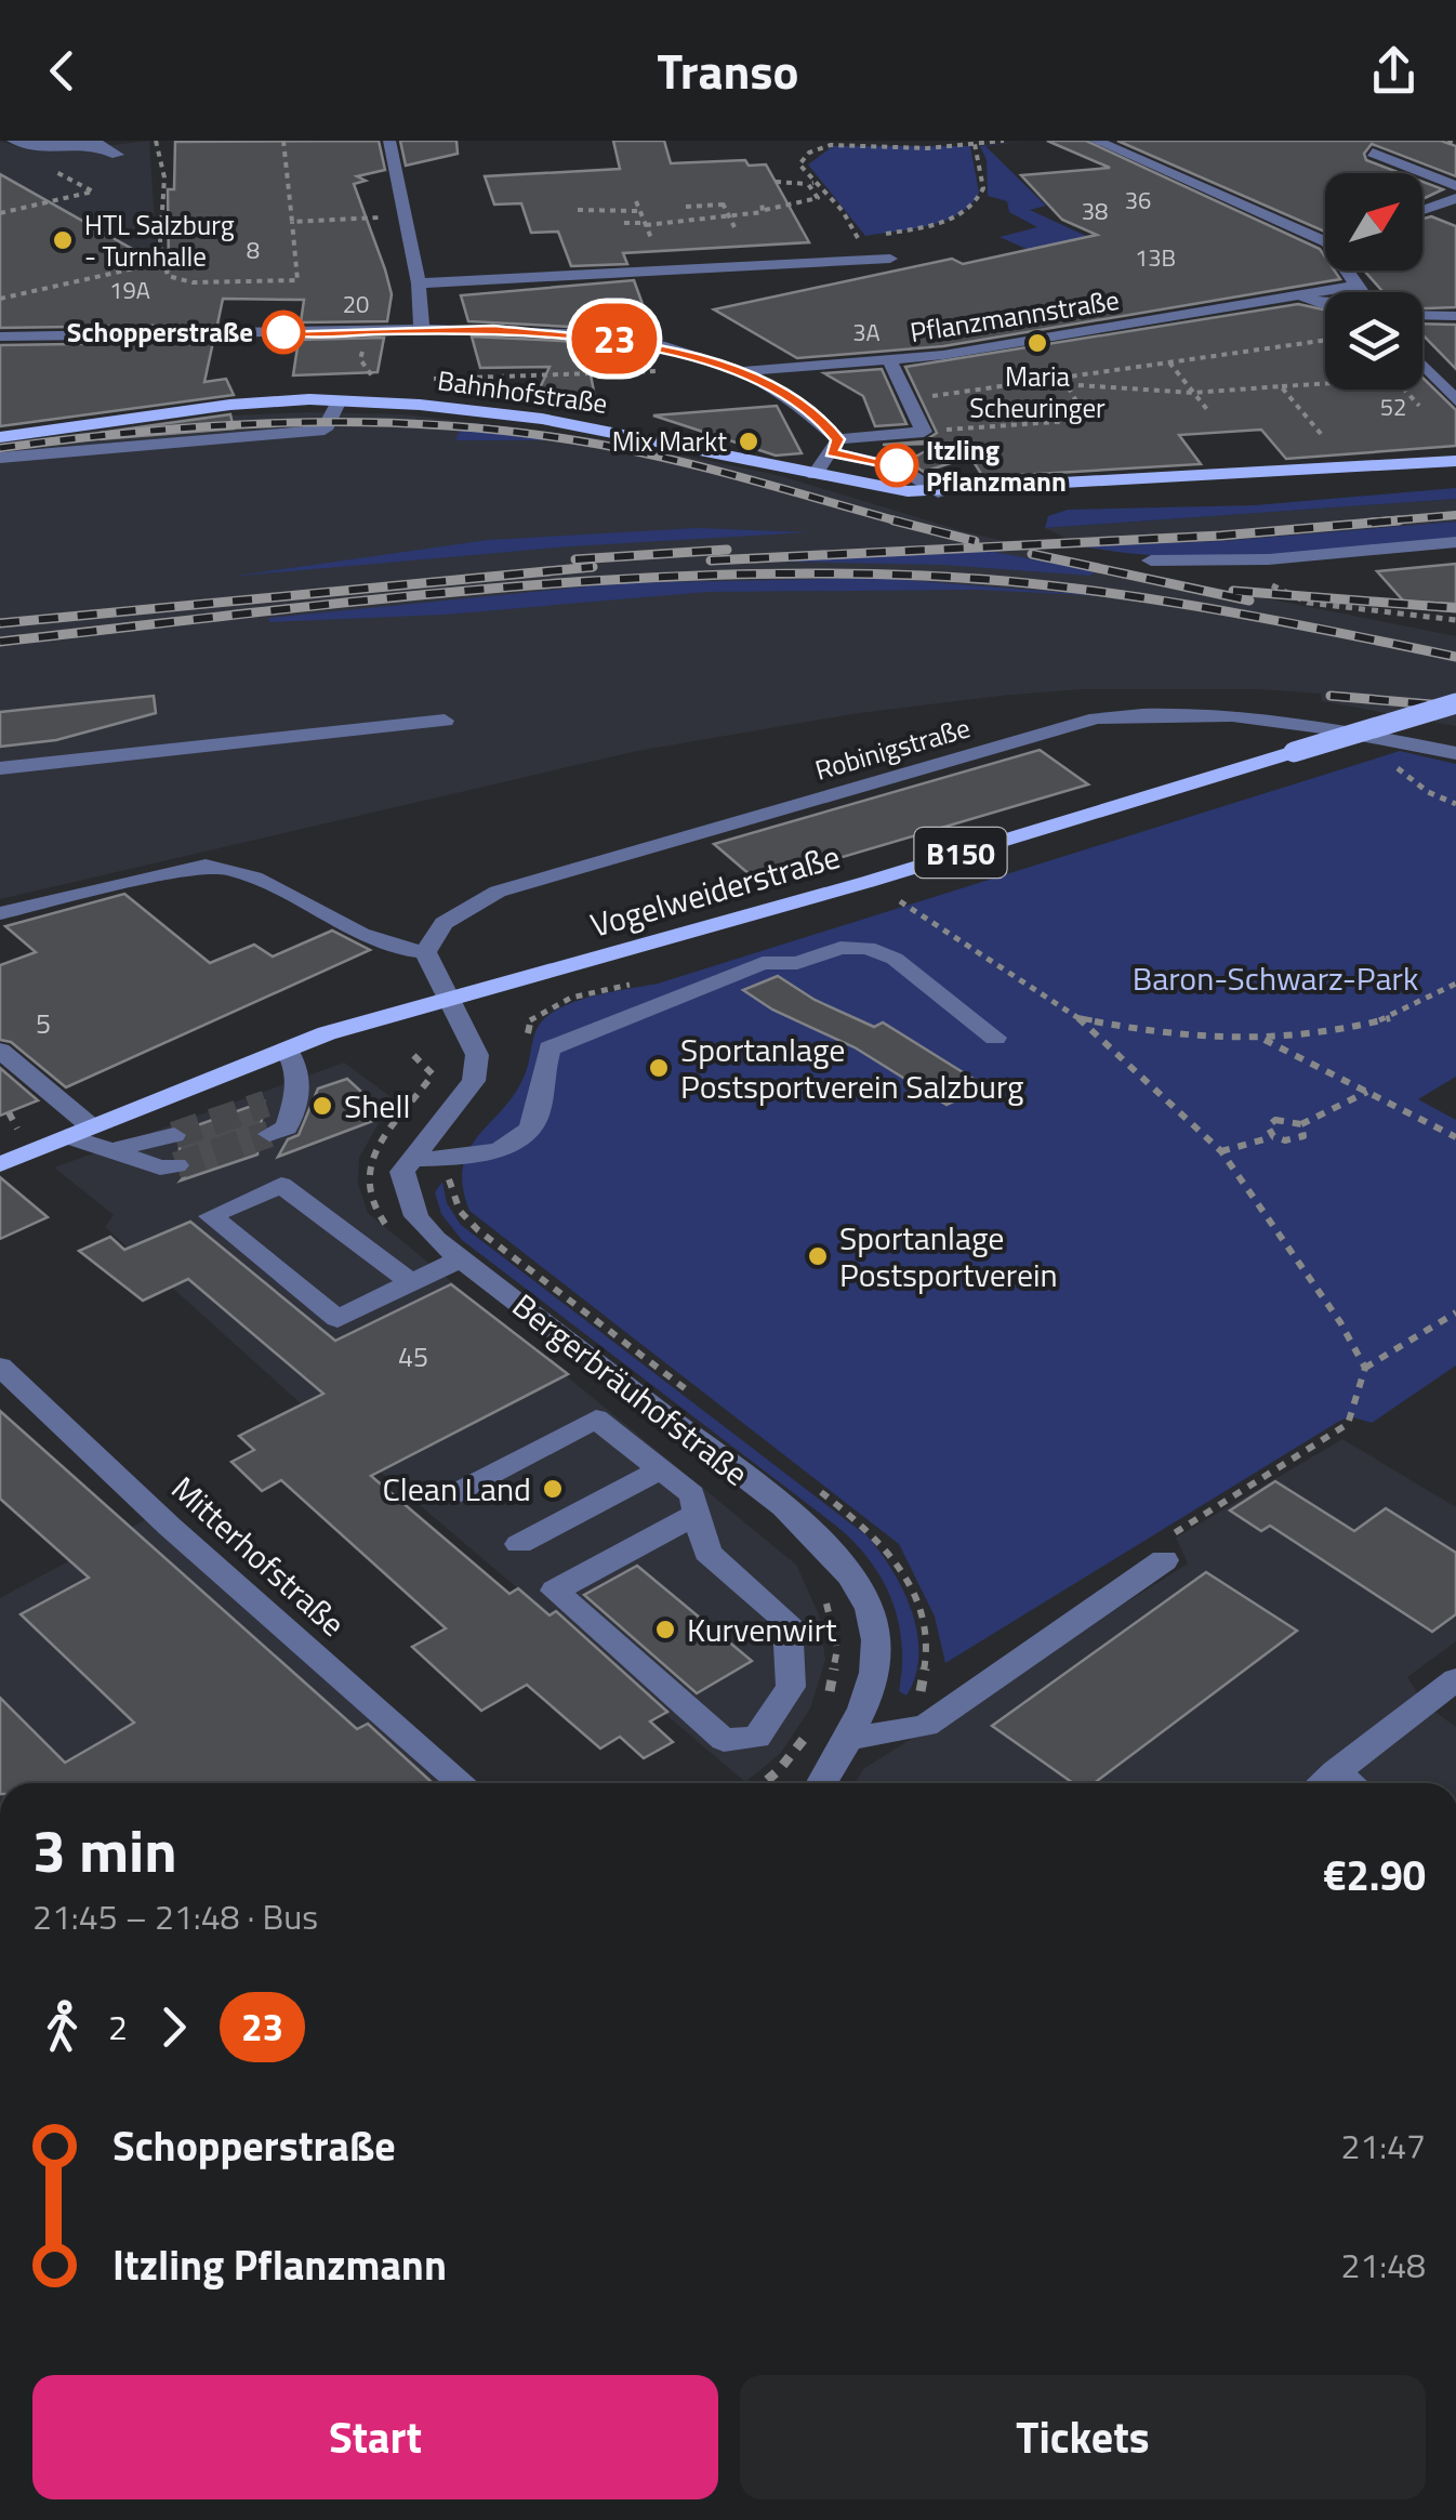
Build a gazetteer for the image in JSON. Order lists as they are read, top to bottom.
{
  "streets": {
    "main road": ["Bahnhofstraße", "B150", "Vogelweiderstraße"],
    "street": [
      "Pflanzmannstraße",
      "Robinigstraße",
      "Bergerbräuhofstraße",
      "Mitterhofstraße"
    ]
  },
  "parks": ["Baron-Schwarz-Park"],
  "places": [
    "HTL Salzburg - Turnhalle",
    "Schopperstraße",
    "Maria Scheuringer",
    "Mix Markt",
    "Itzling Pflanzmann",
    "Sportanlage Postsportverein Salzburg",
    "Shell",
    "Sportanlage Postsportverein",
    "Clean Land",
    "Kurvenwirt"
  ],
  "lines": ["bus line 23"],
  "house_numbers": [
    "36",
    "38",
    "8",
    "13B",
    "19A",
    "20",
    "3A",
    "52",
    "5",
    "45"
  ],
  "north": "top right",
  "page": {
    "header": "Transo",
    "on_map": "23",
    "heading": ["3 min", "21:45 – 21:48 · Bus", "€2.90"],
    "legs": ["2", "23"],
    "list": [
      {
        "name": "Schopperstraße",
        "value": "21:47"
      },
      {
        "name": "Itzling Pflanzmann",
        "value": "21:48"
      }
    ],
    "buttons": ["Start", "Tickets"]
  }
}
